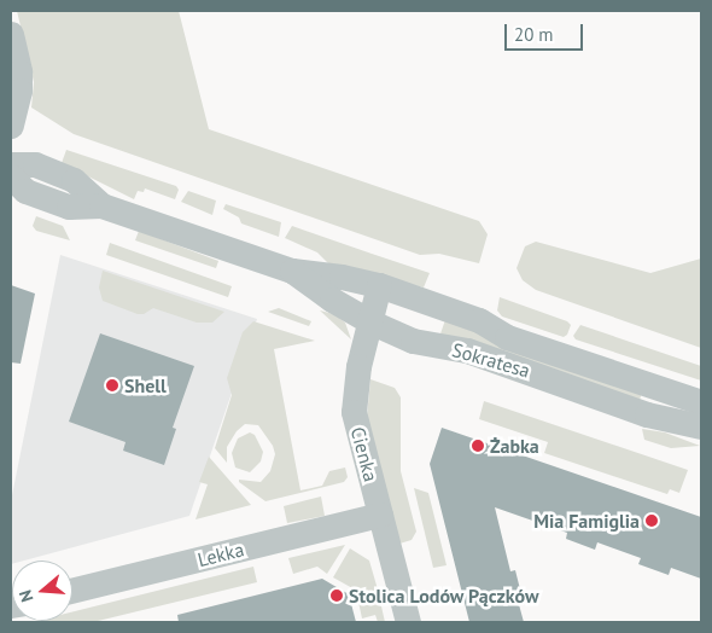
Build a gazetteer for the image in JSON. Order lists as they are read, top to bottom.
{
  "streets": {
    "street": ["Sokratesa", "Cienka", "Lekka"]
  },
  "crossings": [
    ["Sokratesa", "Cienka"],
    ["Cienka", "Lekka"]
  ],
  "places": [
    "Shell",
    "Żabka",
    "Mia Famiglia",
    "Stolica Lodów Pączków"
  ],
  "scale_bar": "20 m",
  "north": "left"
}
